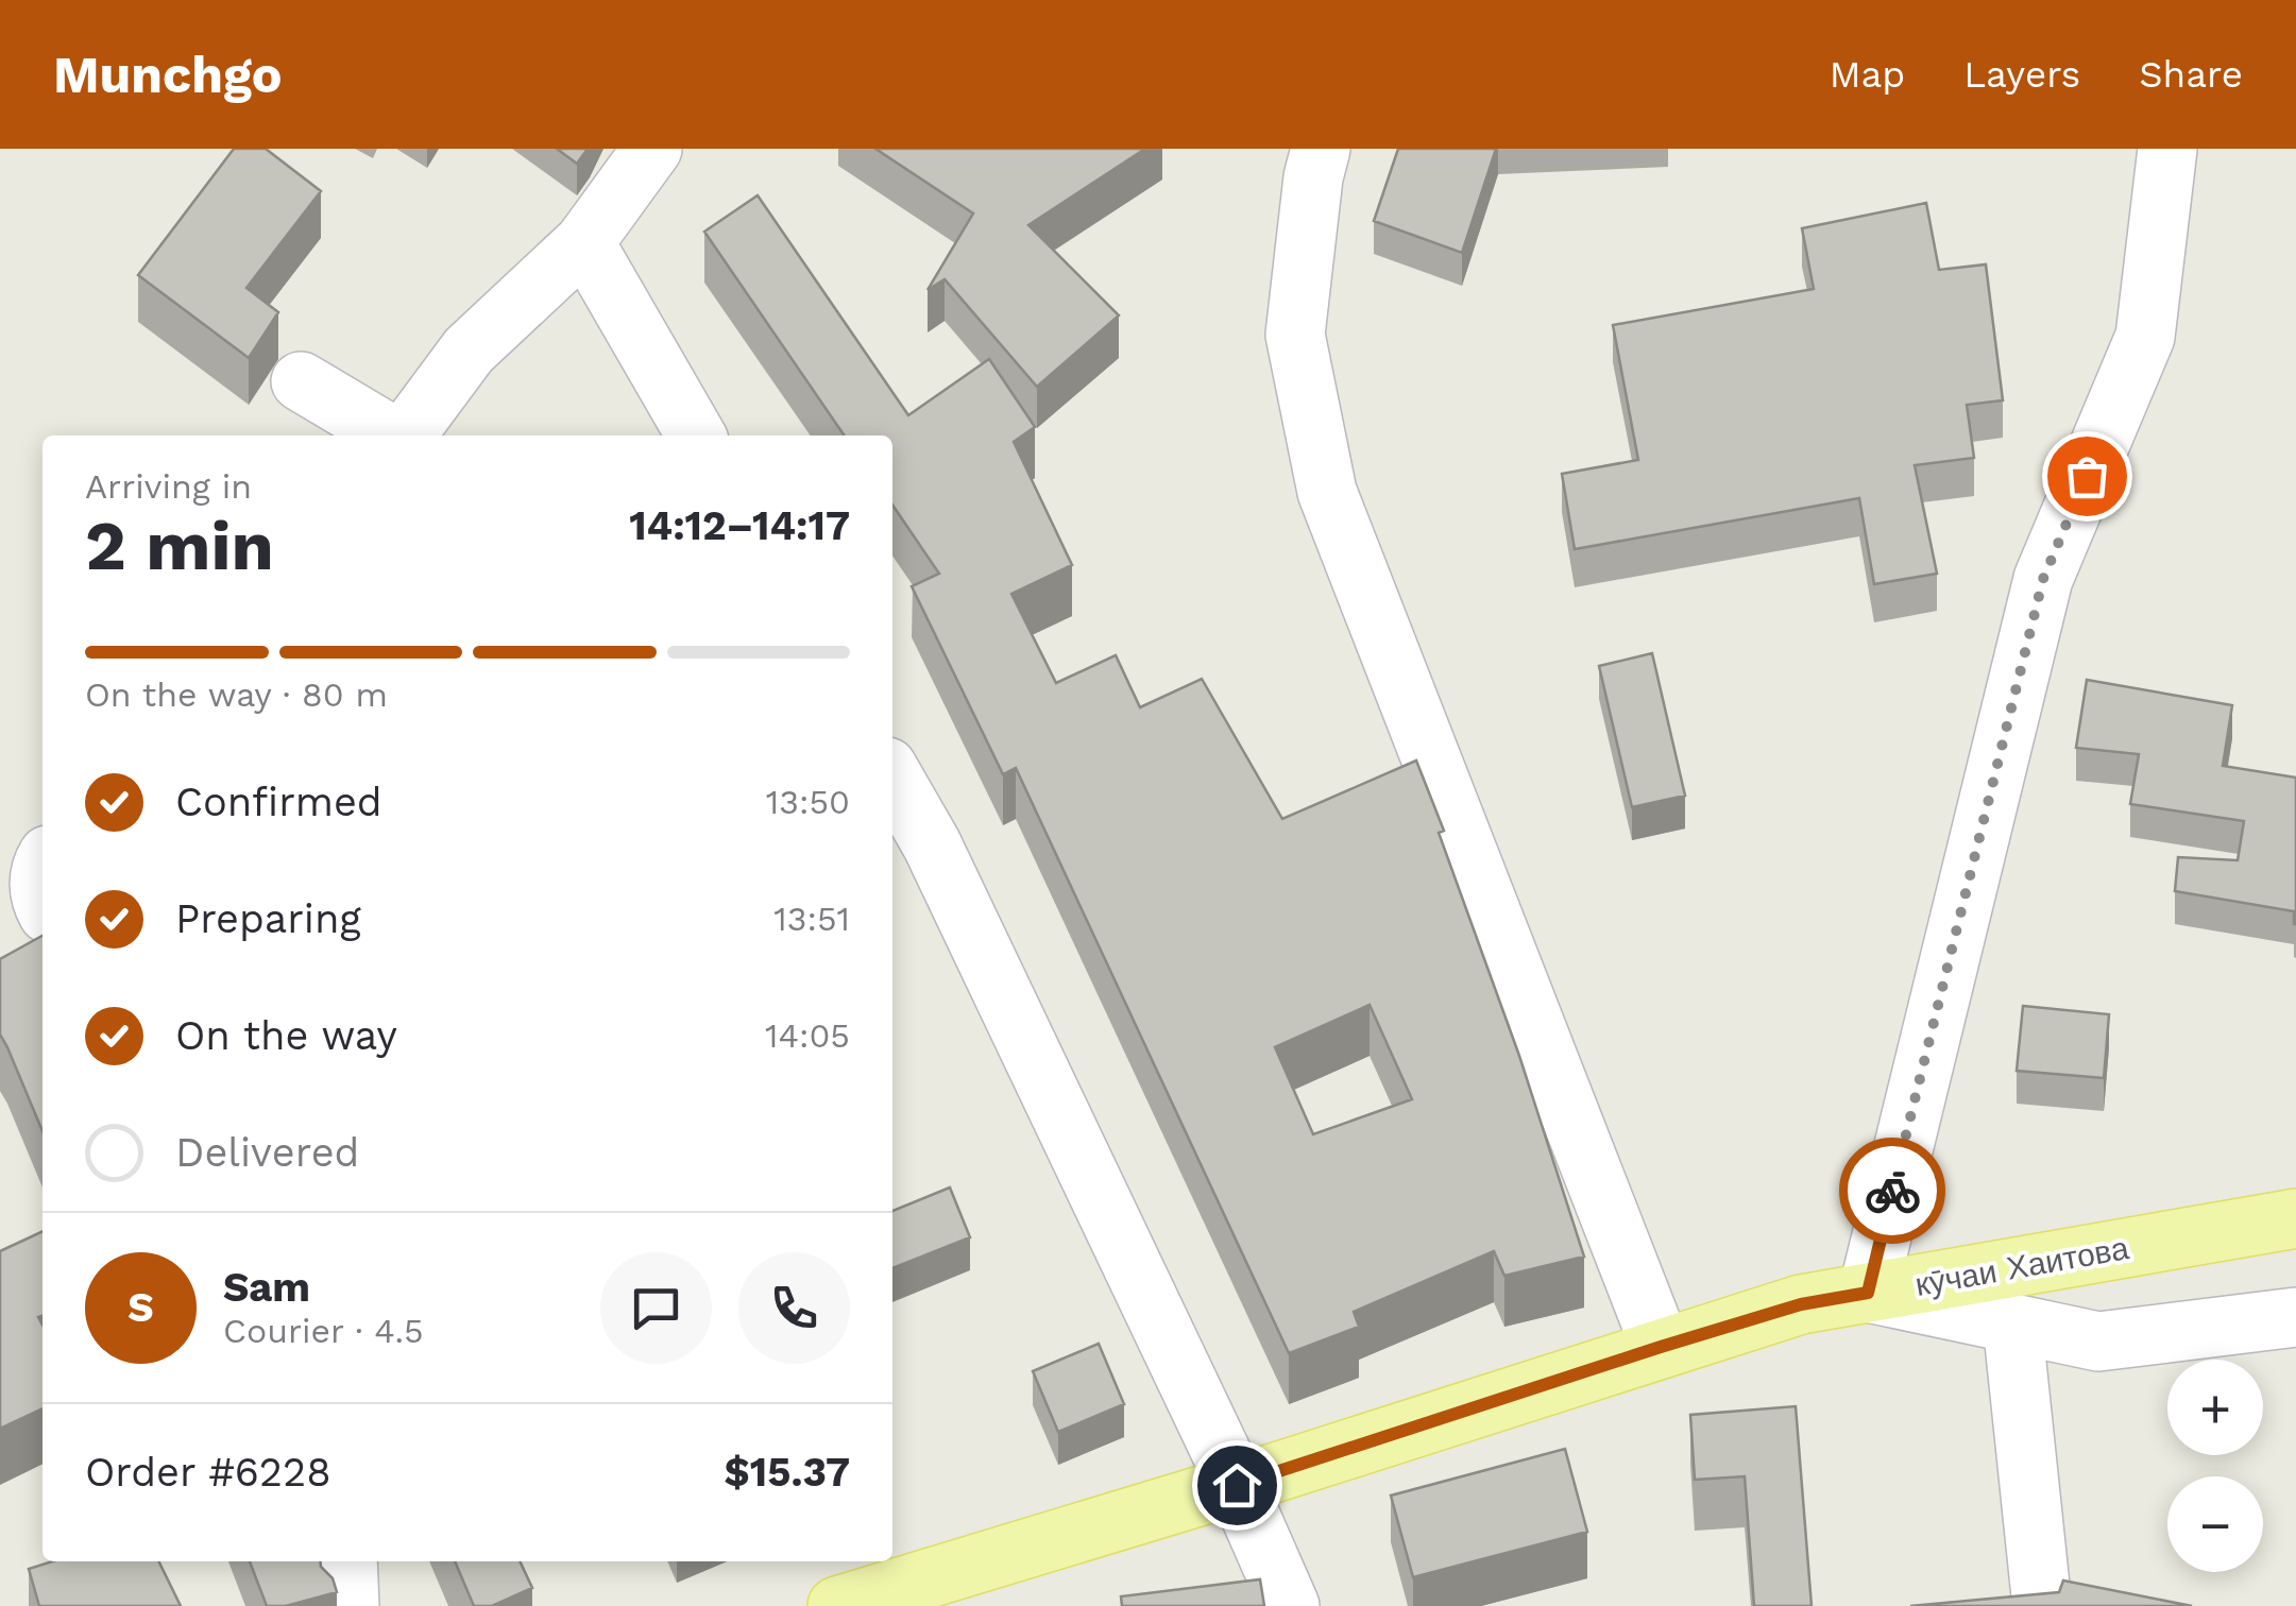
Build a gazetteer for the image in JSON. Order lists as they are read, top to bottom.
{
  "streets": {
    "main road": ["кӯчаи Хаитова"]
  },
  "page": {
    "header": "Munchgo",
    "nav": ["Map", "Layers", "Share"],
    "heading": ["2 min", "Arriving in", "14:12–14:17"],
    "panel": [
      "Sam",
      "Courier · 4.5",
      "Order #6228",
      "$15.37"
    ],
    "bar": "On the way · 80 m",
    "list": [
      ["Confirmed", "13:50"],
      ["Preparing", "13:51"],
      ["On the way", "14:05"],
      "Delivered"
    ],
    "round": "S",
    "map_buttons": ["+", "−"]
  }
}
